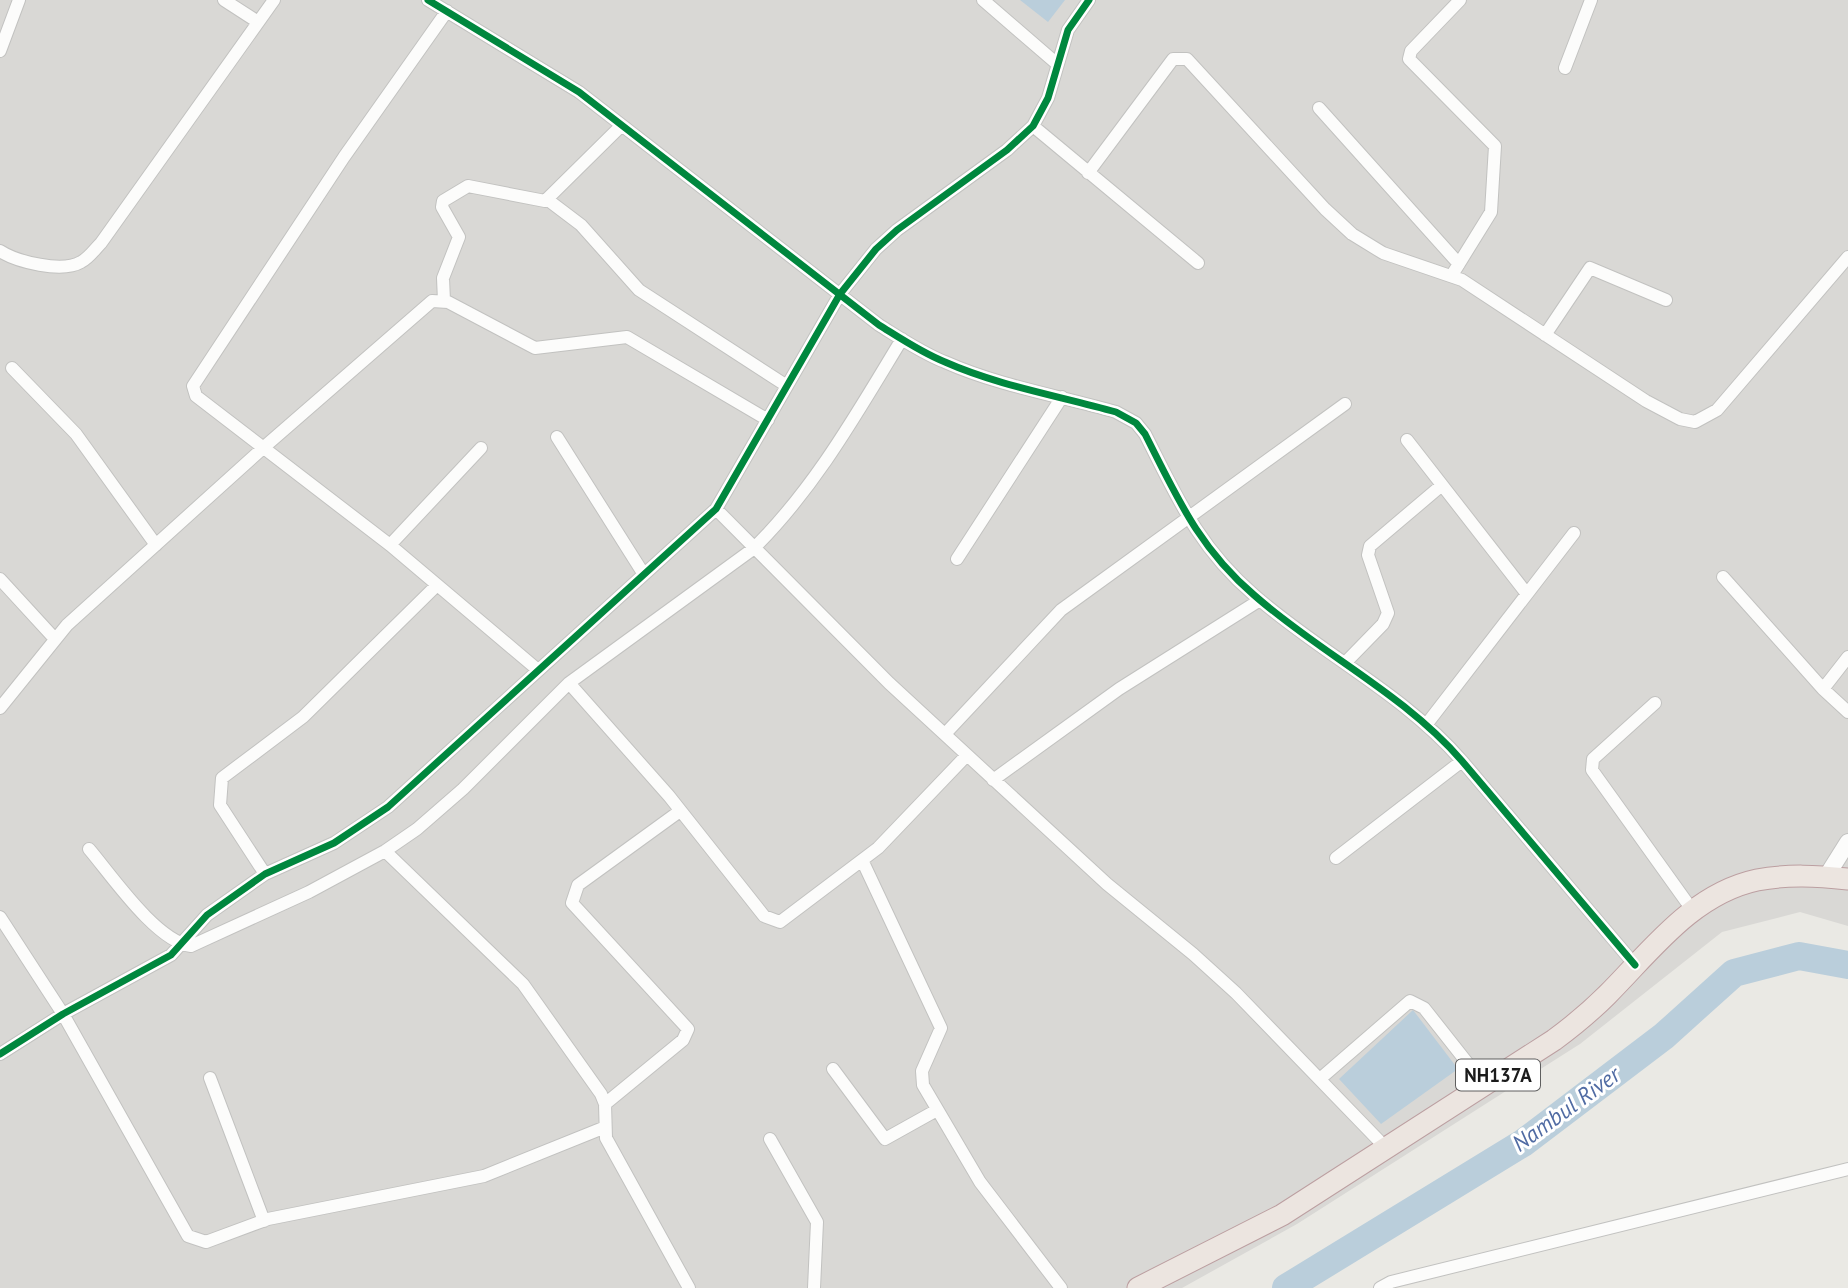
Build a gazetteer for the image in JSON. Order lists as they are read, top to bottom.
{
  "streets": {
    "highway": ["NH137A"]
  },
  "water": ["Nambul River"]
}
